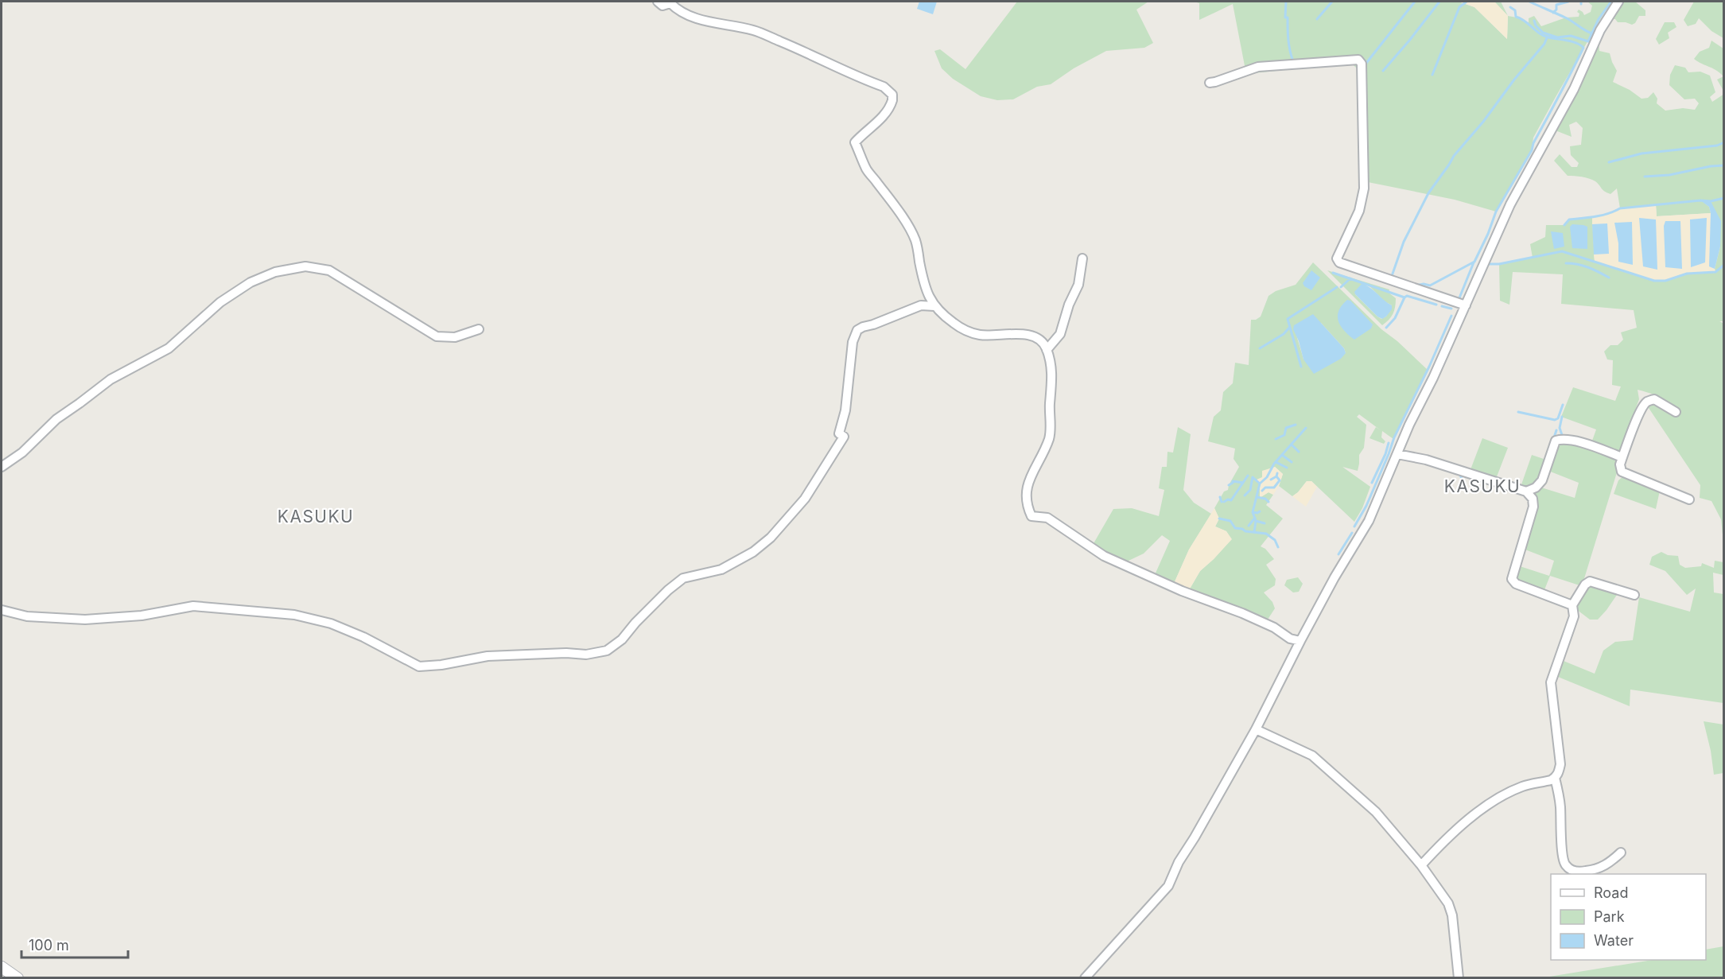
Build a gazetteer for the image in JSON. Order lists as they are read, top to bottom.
{
  "districts": ["KASUKU", "KASUKU"],
  "legend": ["Road", "Park", "Water"],
  "scale_bar": "100 m"
}
